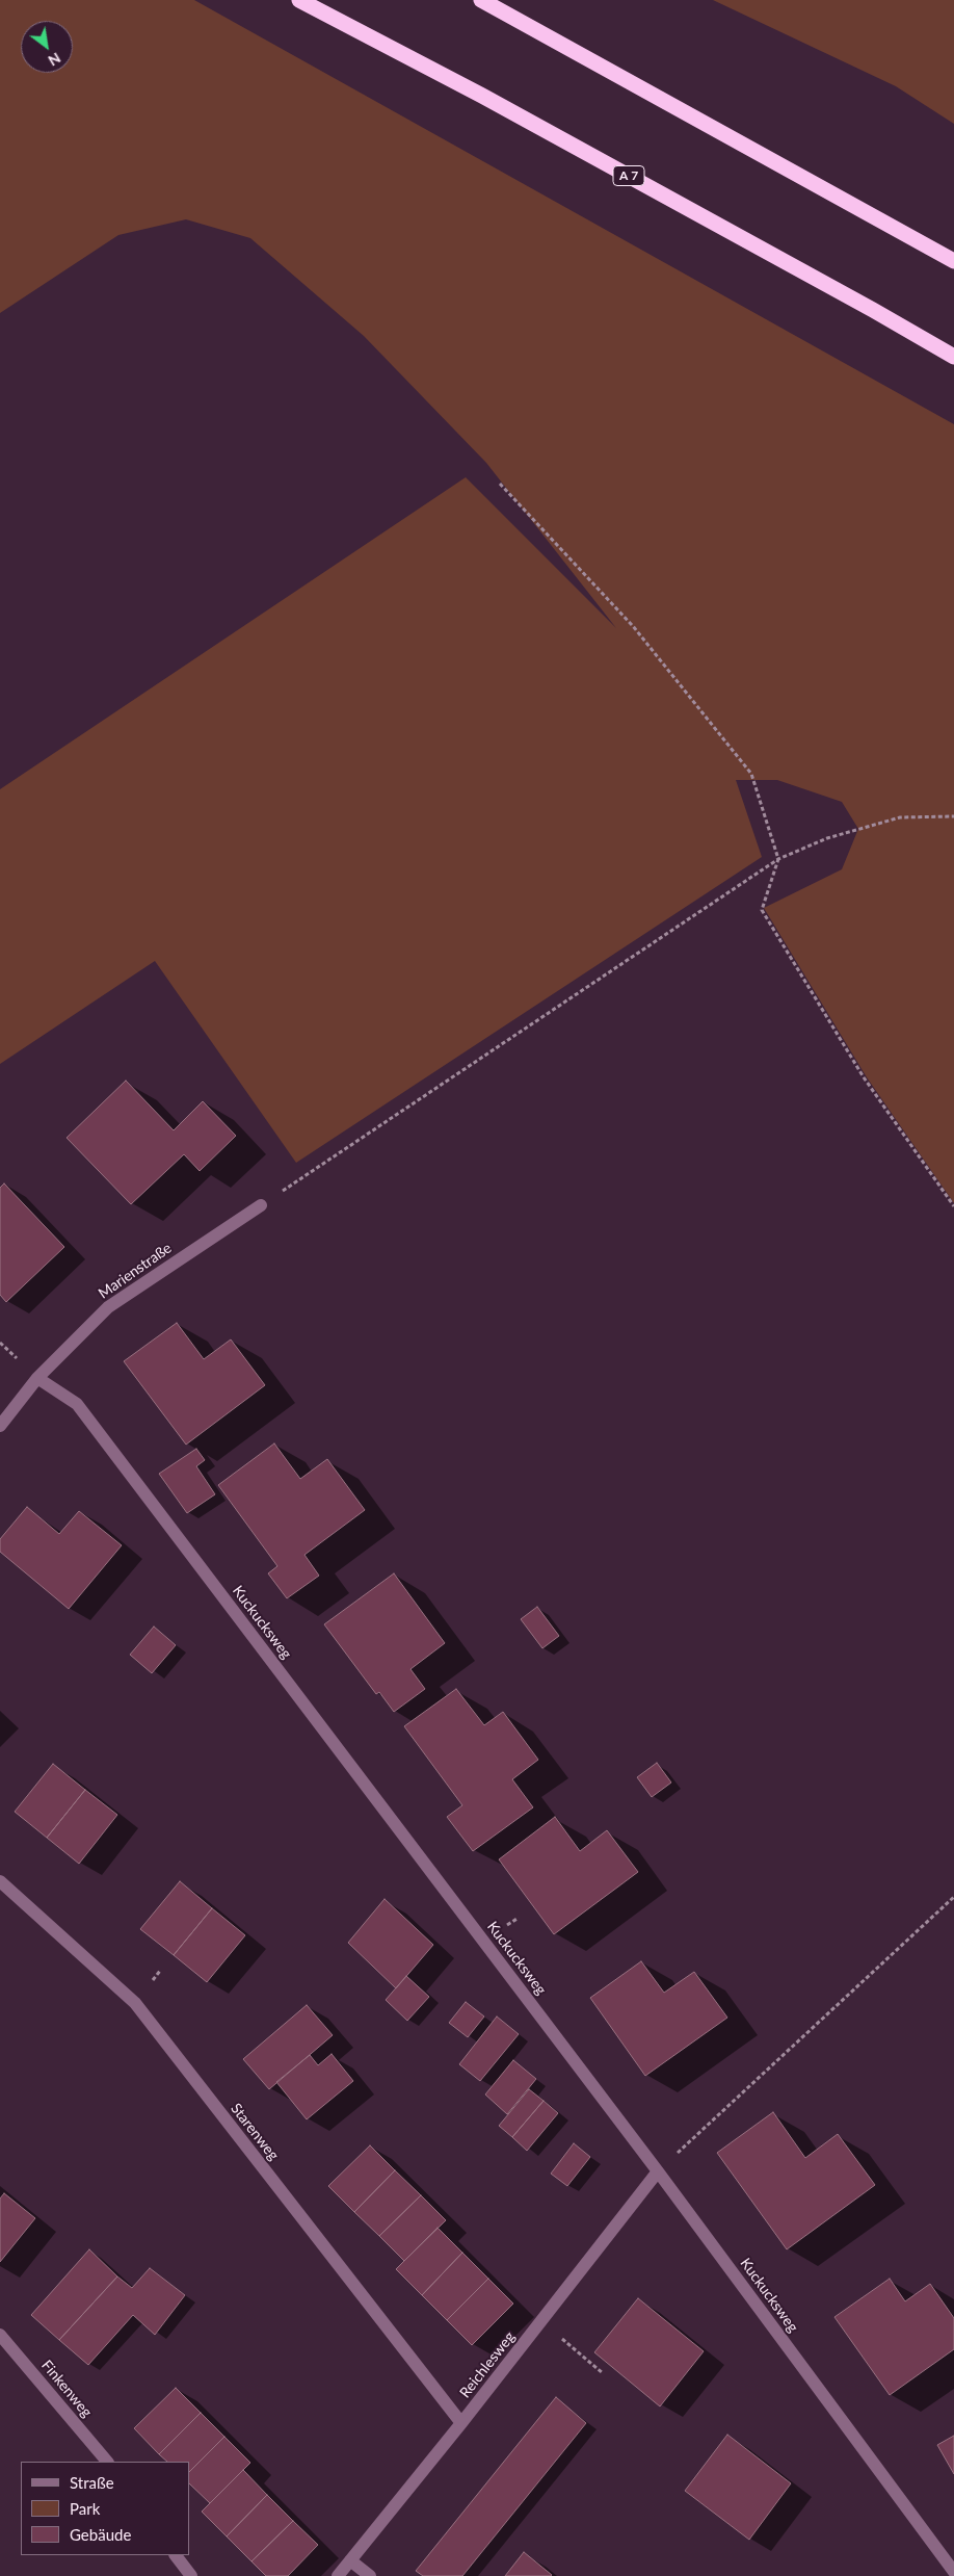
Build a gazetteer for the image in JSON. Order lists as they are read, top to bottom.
{
  "streets": {
    "highway": ["A 7"],
    "street": [
      "Marienstraße",
      "Kuckucksweg",
      "Starenweg",
      "Reichlesweg",
      "Finkenweg"
    ]
  },
  "crossings": [
    ["Marienstraße", "Kuckucksweg"],
    ["Kuckucksweg", "Reichlesweg"],
    ["Starenweg", "Reichlesweg"]
  ],
  "legend": ["Straße", "Park", "Gebäude"],
  "north": "bottom right"
}
